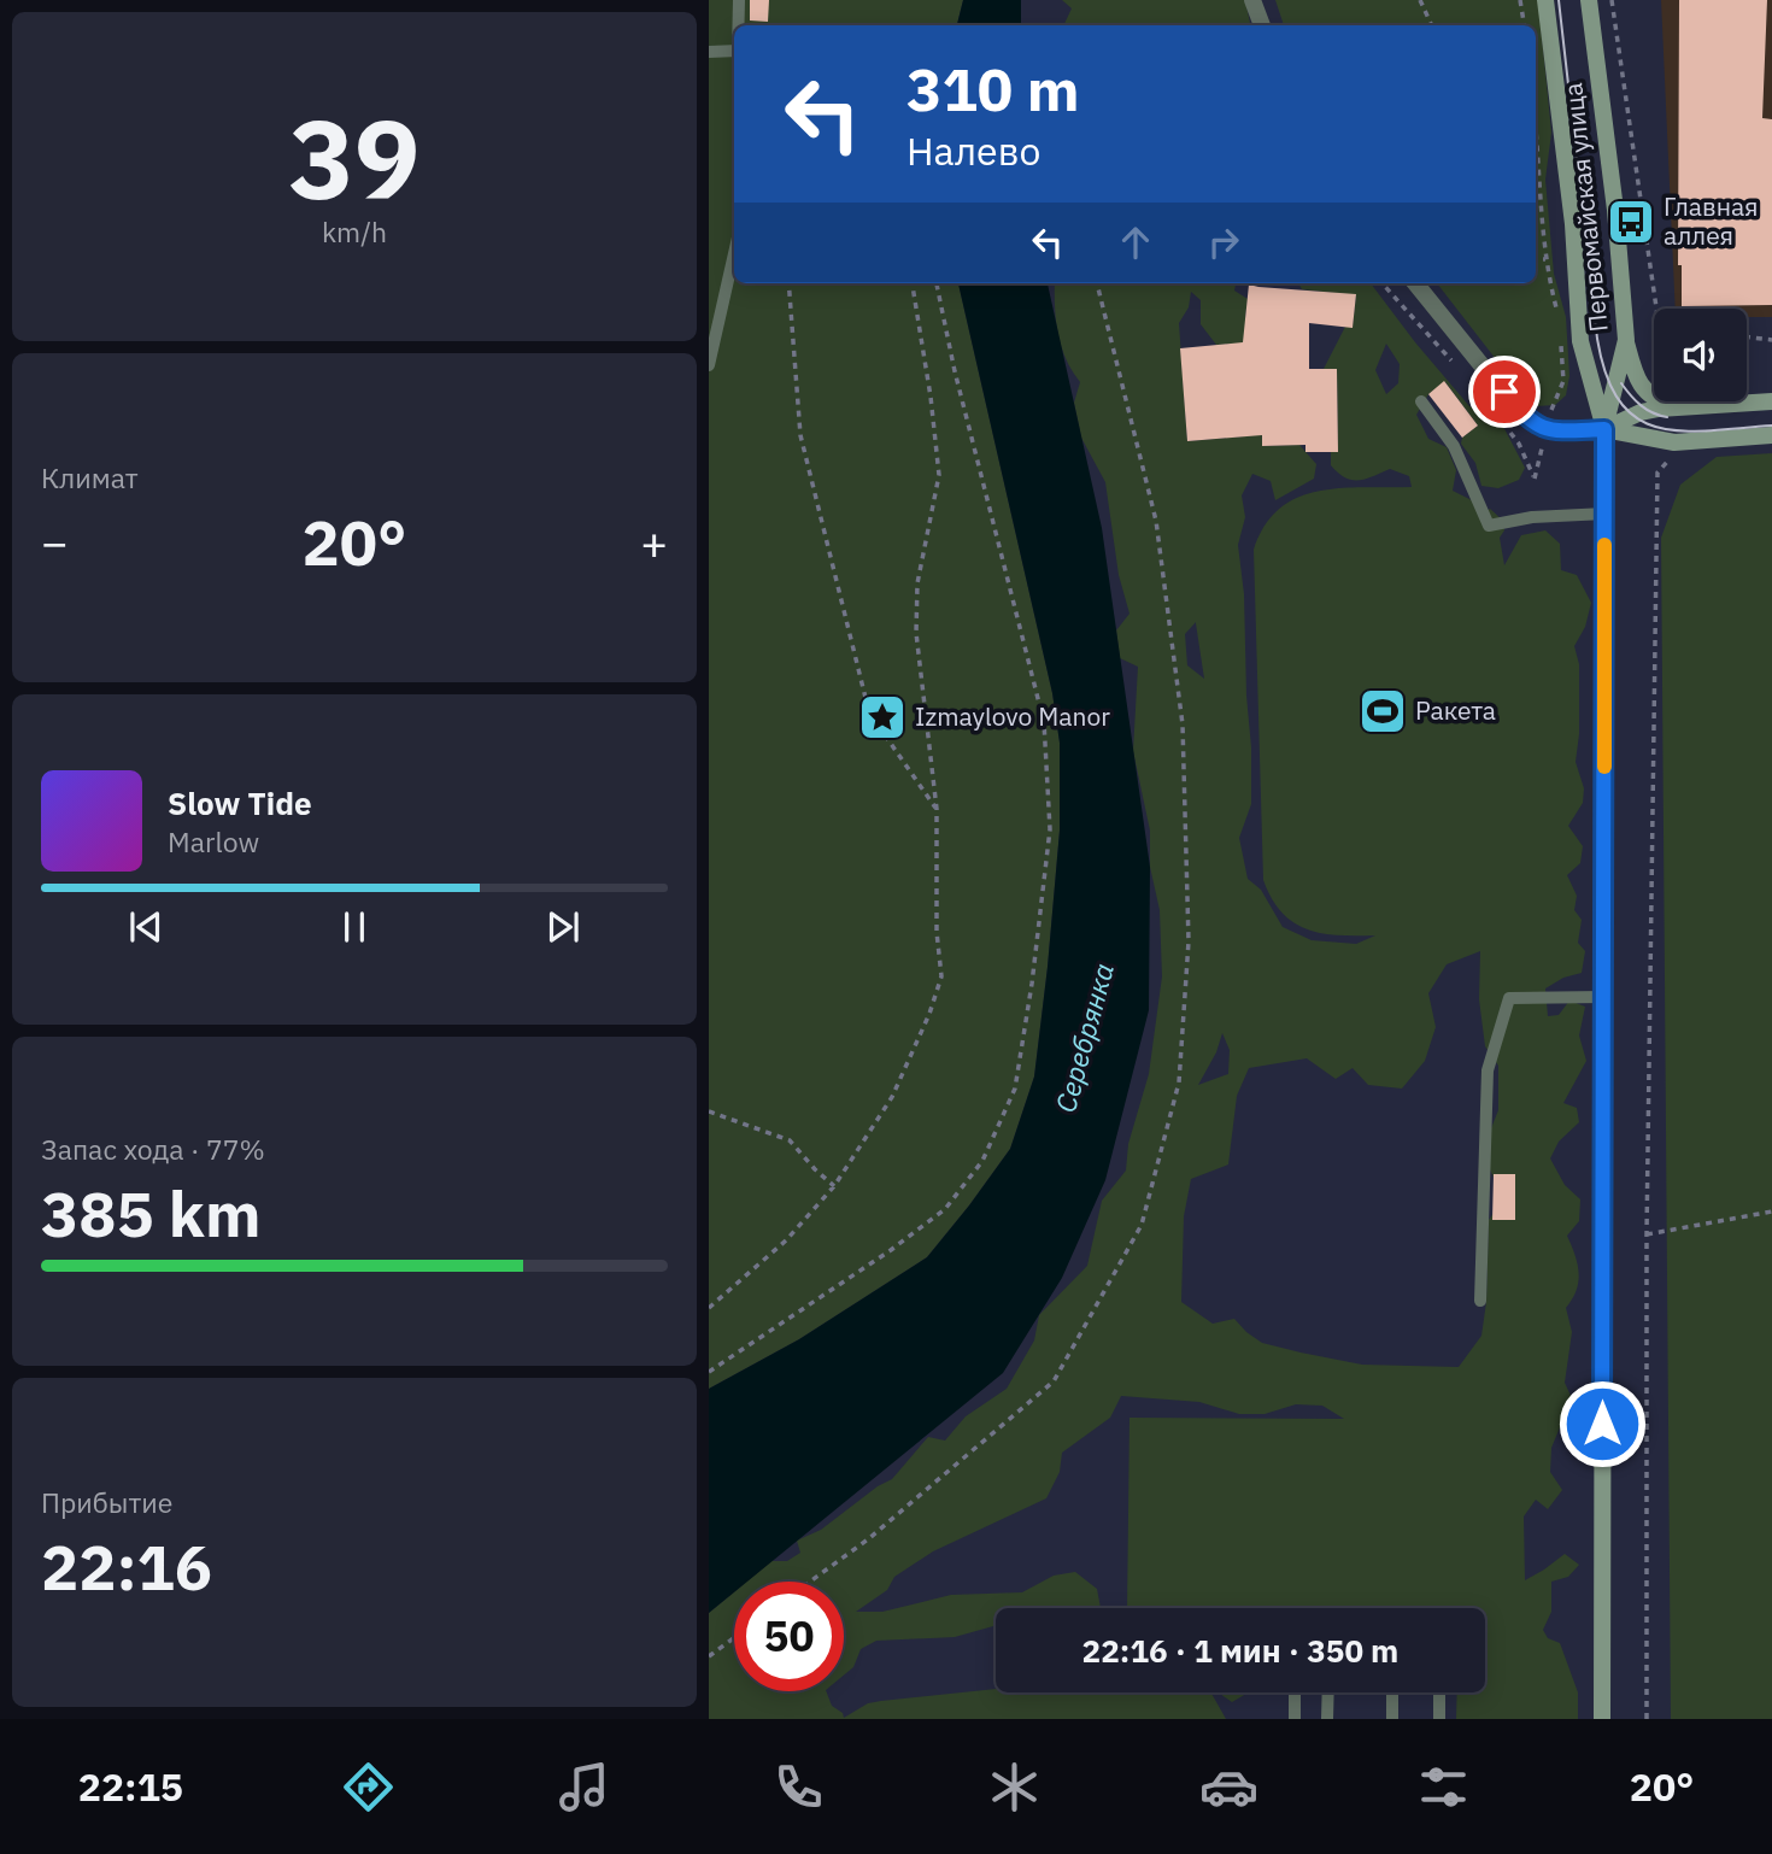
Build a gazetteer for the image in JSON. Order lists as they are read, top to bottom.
{
  "streets": {
    "main road": ["Первомайская улица"]
  },
  "water": ["Серебрянка"],
  "places": {
    "bus stop": ["Главная аллея"],
    "sports": ["Ракета"],
    "place": ["Izmaylovo Manor"]
  },
  "page": {
    "tile": [
      ["39", "km/h"],
      "Климат",
      ["Запас хода · 77%", "385 km"],
      ["Прибытие", "22:16"]
    ],
    "turn": ["310 m", "Налево"],
    "heat": ["−", "20°", "+"],
    "song": ["Slow Tide", "Marlow"],
    "limit": "50",
    "trip": "22:16 · 1 мин · 350 m",
    "tabs": ["22:15", "20°"]
  }
}
